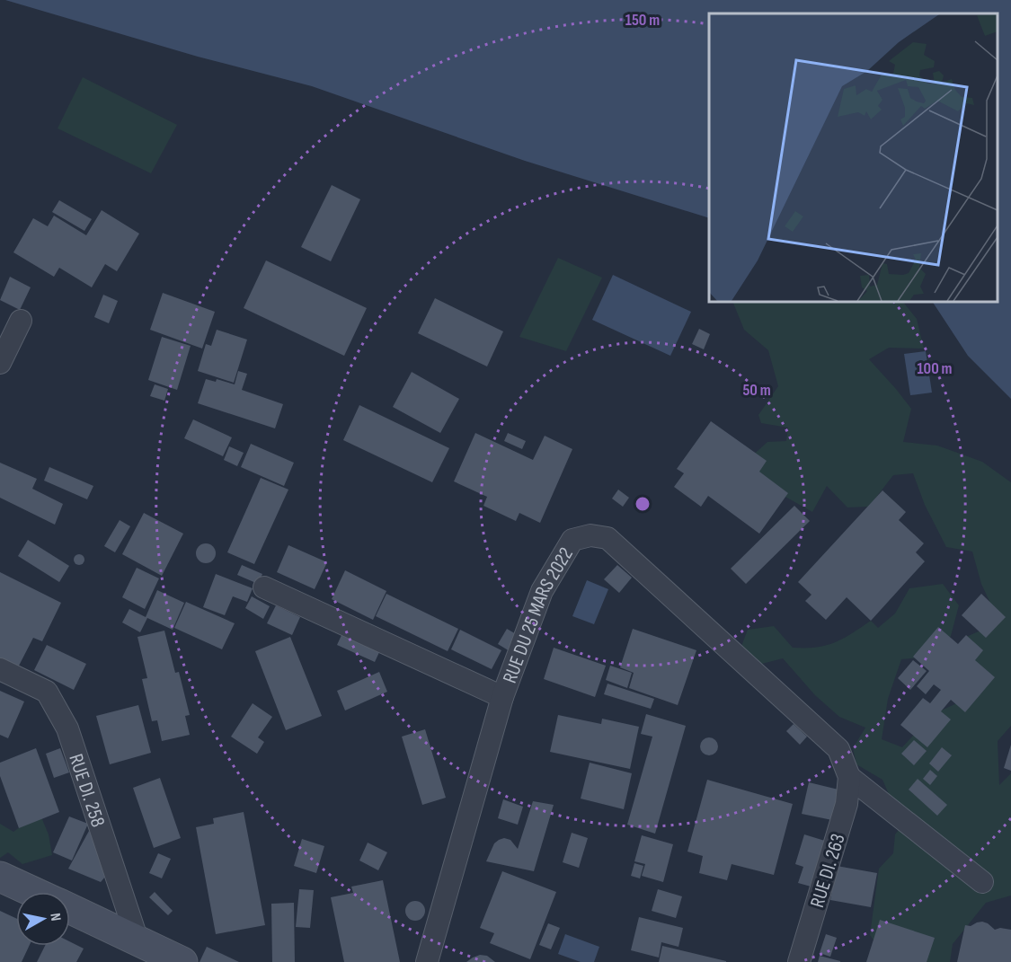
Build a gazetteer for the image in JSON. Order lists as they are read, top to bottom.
{
  "streets": {
    "street": ["RUE DU 25 MARS 2022", "RUE DI. 258", "RUE DI. 263"]
  },
  "crossings": [
    ["RUE DU 25 MARS 2022", "RUE DI. 263"]
  ],
  "north": "right",
  "rings": ["150 m", "100 m", "50 m"]
}
